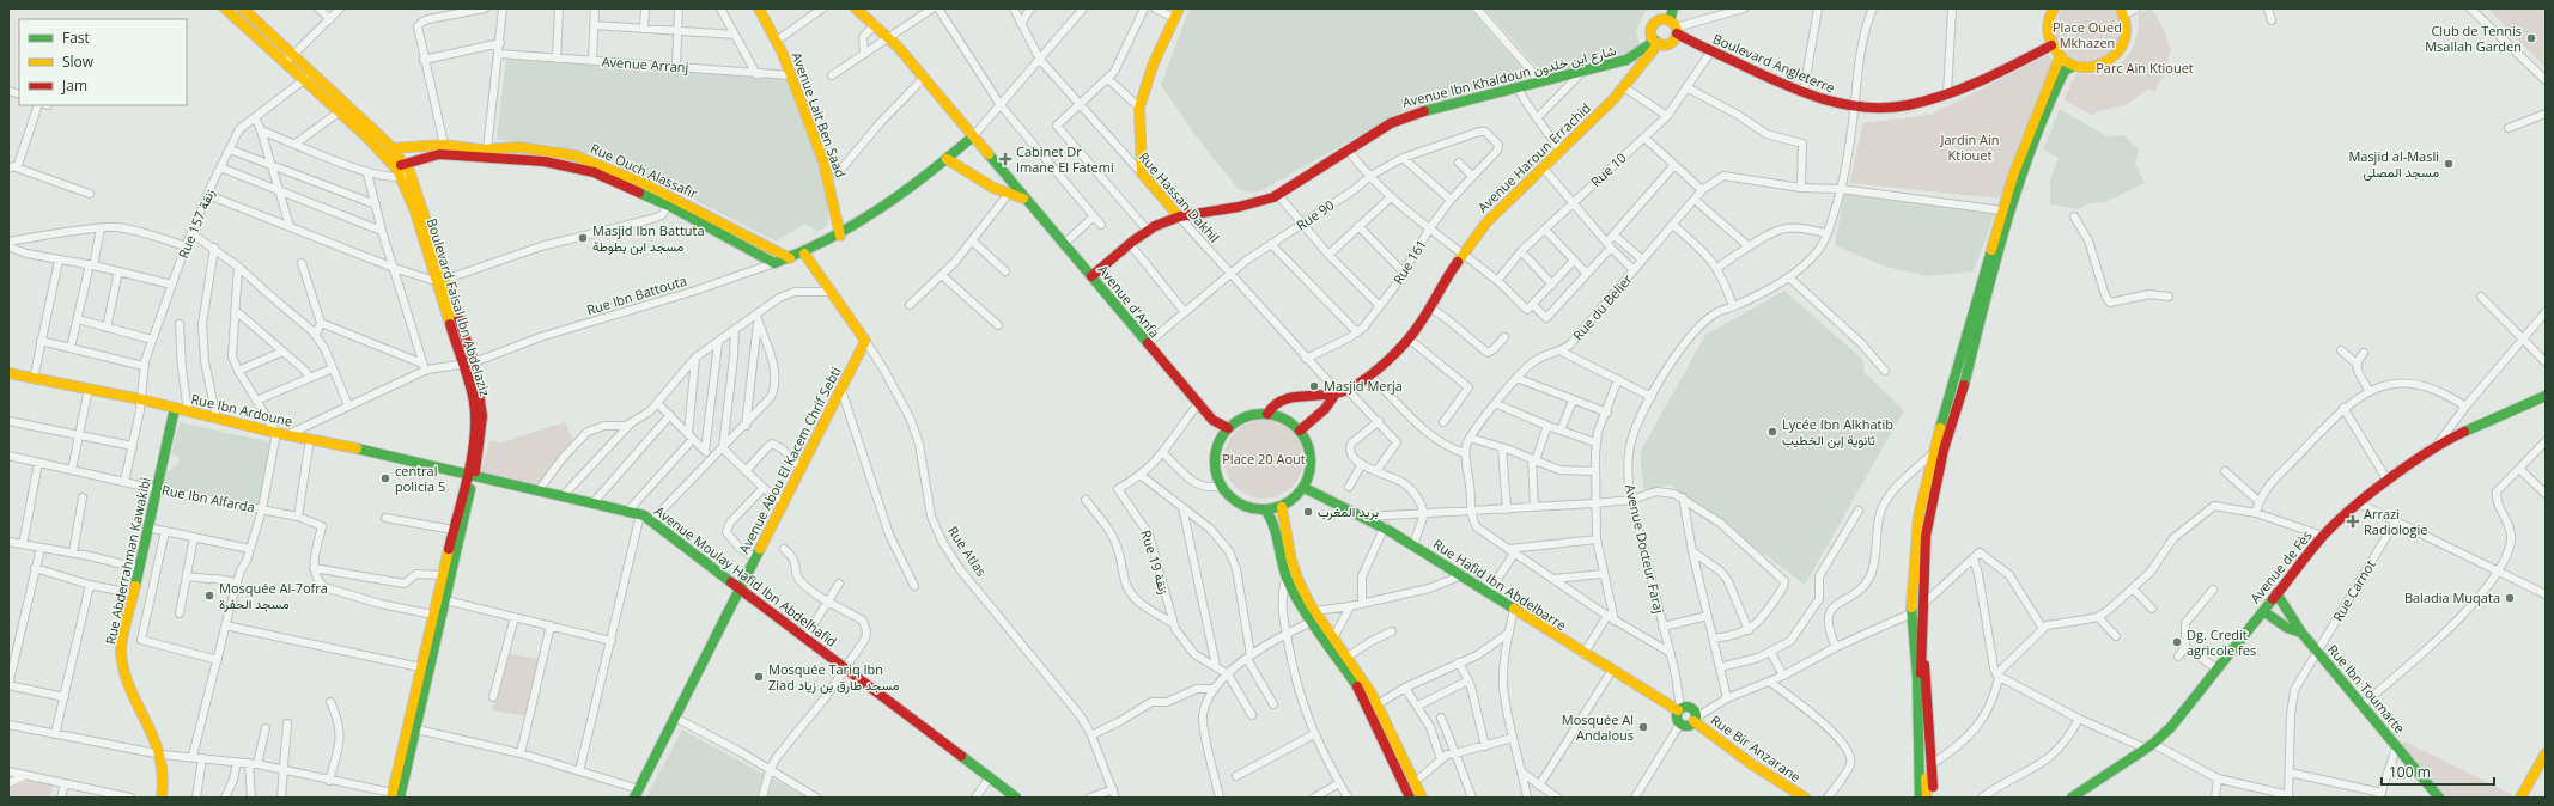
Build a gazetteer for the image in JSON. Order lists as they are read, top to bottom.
{
  "streets": {
    "street": [
      "Boulevard Angleterre",
      "Avenue Arranj",
      "Avenue Ibn Khaldoun شارع ابن خلدون",
      "Avenue Lait Ben Saad",
      "Avenue Haroun Errachid",
      "Rue 10",
      "Rue Ouch Alassafir",
      "Rue Hassan Dakhil",
      "Rue 90",
      "Rue 157 زنقة",
      "Rue 161",
      "Rue Ibn Battouta",
      "Avenue d'Anfa",
      "Boulevard Faisal Ibn Abdelaziz",
      "Rue du Belier",
      "Rue Ibn Ardoune",
      "Avenue Abou El Kacem Chrif Sebti",
      "Rue Ibn Alfarda",
      "Avenue Docteur Faraj",
      "Rue Atlas",
      "Rue Abderrahman Kawakibi",
      "Rue 19 زنقة",
      "Avenue de Fès",
      "Avenue Moulay Hafid Ibn Abdelhafid",
      "Rue Hafid Ibn Abdelbarre",
      "Rue Carnot",
      "Rue Ibn Toumarte",
      "Rue Bir Anzarane"
    ]
  },
  "crossings": [
    ["Boulevard Angleterre", "Avenue Ibn Khaldoun شارع ابن خلدون"],
    ["Boulevard Angleterre", "Avenue Haroun Errachid"],
    ["Boulevard Angleterre", "Rue 10"],
    ["Boulevard Angleterre", "Avenue Docteur Faraj"],
    ["Avenue Arranj", "Avenue Lait Ben Saad"],
    ["Avenue Ibn Khaldoun شارع ابن خلدون", "Avenue Haroun Errachid"],
    ["Avenue Ibn Khaldoun شارع ابن خلدون", "Rue Hassan Dakhil"],
    ["Avenue Ibn Khaldoun شارع ابن خلدون", "Avenue d'Anfa"],
    ["Avenue Lait Ben Saad", "Rue Ibn Battouta"],
    ["Avenue Haroun Errachid", "Rue Hassan Dakhil"],
    ["Avenue Haroun Errachid", "Avenue d'Anfa"],
    ["Avenue Haroun Errachid", "Rue Hafid Ibn Abdelbarre"],
    ["Rue Ouch Alassafir", "Rue Ibn Battouta"],
    ["Rue Ouch Alassafir", "Boulevard Faisal Ibn Abdelaziz"],
    ["Rue Hassan Dakhil", "Rue 90"],
    ["Rue Hassan Dakhil", "Rue 161"],
    ["Rue 90", "Rue 161"],
    ["Rue 90", "Avenue d'Anfa"],
    ["Rue 157 زنقة", "Boulevard Faisal Ibn Abdelaziz"],
    ["Rue 157 زنقة", "Rue Ibn Ardoune"],
    ["Rue 157 زنقة", "Rue Ibn Alfarda"],
    ["Rue Ibn Battouta", "Avenue d'Anfa"],
    ["Rue Ibn Battouta", "Boulevard Faisal Ibn Abdelaziz"],
    ["Rue Ibn Battouta", "Rue Ibn Ardoune"],
    ["Rue Ibn Battouta", "Rue Atlas"],
    ["Avenue d'Anfa", "Rue 19 زنقة"],
    ["Avenue d'Anfa", "Rue Hafid Ibn Abdelbarre"],
    ["Boulevard Faisal Ibn Abdelaziz", "Rue Ibn Ardoune"],
    ["Boulevard Faisal Ibn Abdelaziz", "Avenue Moulay Hafid Ibn Abdelhafid"],
    ["Rue Ibn Ardoune", "Rue Abderrahman Kawakibi"],
    ["Rue Ibn Ardoune", "Avenue Moulay Hafid Ibn Abdelhafid"],
    ["Avenue Abou El Kacem Chrif Sebti", "Rue Atlas"],
    ["Avenue Abou El Kacem Chrif Sebti", "Avenue Moulay Hafid Ibn Abdelhafid"],
    ["Rue Ibn Alfarda", "Rue Abderrahman Kawakibi"],
    ["Avenue Docteur Faraj", "Rue Hafid Ibn Abdelbarre"],
    ["Avenue Docteur Faraj", "Rue Bir Anzarane"],
    ["Avenue de Fès", "Rue Ibn Toumarte"],
    ["Rue Hafid Ibn Abdelbarre", "Rue Bir Anzarane"],
    ["Rue Carnot", "Rue Ibn Toumarte"]
  ],
  "parks": [
    "Place Oued Mkhazen",
    "Parc Ain Ktiouet",
    "Jardin Ain Ktiouet",
    "Place 20 Aout"
  ],
  "places": {
    "other": [
      "Club de Tennis Msallah Garden",
      "Masjid al-Masli مسجد المصلى",
      "Masjid Ibn Battuta مسجد ابن بطوطة",
      "Masjid Merja",
      "Lycée Ibn Alkhatib ثانوية إبن الخطيب",
      "central policia 5",
      "بريد المغرب",
      "Mosquée Al-7ofra مسجد الحفرة",
      "Baladia Muqata",
      "Dg. Credit agricole fes",
      "Mosquée Tariq Ibn Ziad مسجد طارق بن زياد",
      "Mosquée Al Andalous"
    ],
    "health": ["Cabinet Dr Imane El Fatemi", "Arrazi Radiologie"]
  },
  "legend": ["Fast", "Slow", "Jam"],
  "scale_bar": "100 m"
}
